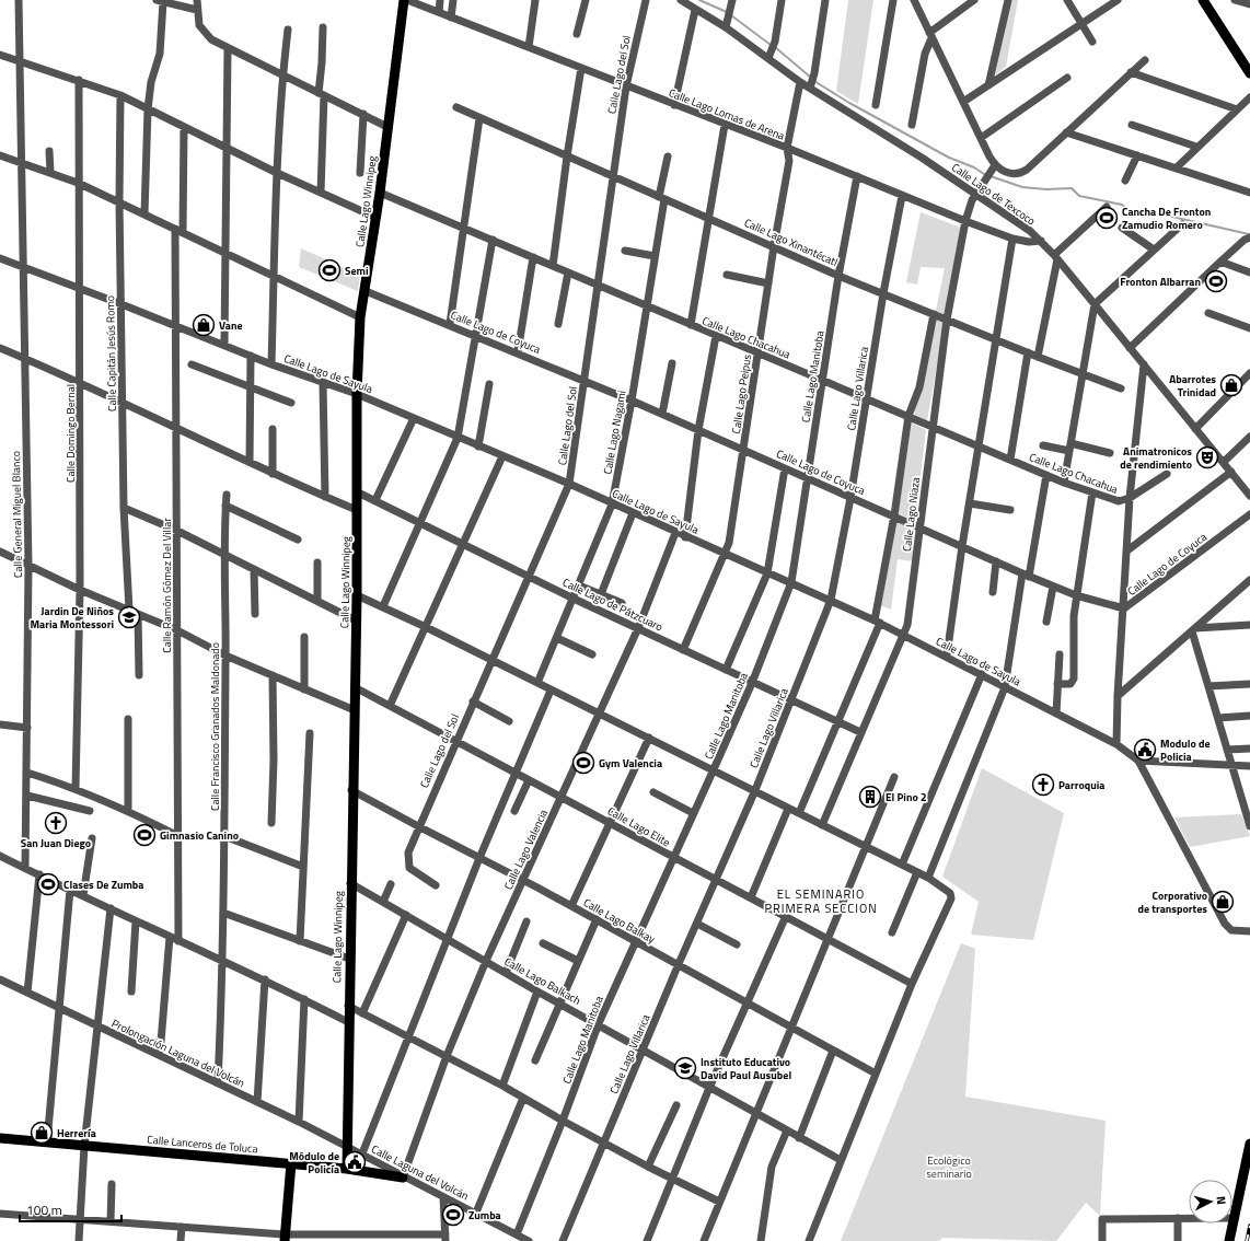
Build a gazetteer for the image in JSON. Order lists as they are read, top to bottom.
{
  "streets": {
    "main road": ["Calle Lago Winnipeg", "Calle Lanceros de Toluca"],
    "street": [
      "Calle Lago del Sol",
      "Calle Lago Lomas de Arena",
      "Calle Lago de Texcoco",
      "Calle Lago Xinantécatl",
      "Calle Lago de Coyuca",
      "Calle Lago Chacahua",
      "Calle Capitán Jesús Romo",
      "Calle Lago de Sayula",
      "Calle Lago Manitoba",
      "Calle Lago Villarica",
      "Calle Lago Peipus",
      "Calle Lago Nagami",
      "Calle Domingo Bernal",
      "Calle General Miguel Blanco",
      "Calle Lago Niaza",
      "Calle Ramón Gómez Del Villar",
      "Calle Lago de Pátzcuaro",
      "Calle Francisco Granados Maldonado",
      "Calle Lago Elite",
      "Calle Lago Valencia",
      "Calle Lago Balkay",
      "Calle Lago Balkach",
      "Prolongación Laguna del Volcán",
      "Calle Laguna del Volcán"
    ]
  },
  "crossings": [
    ["Calle Lago del Sol", "Calle Lago Lomas de Arena"],
    ["Calle Lago del Sol", "Calle Lago Xinantécatl"],
    ["Calle Lago del Sol", "Calle Lago de Coyuca"],
    ["Calle Lago del Sol", "Calle Lago Chacahua"],
    ["Calle Lago del Sol", "Calle Lago de Sayula"],
    ["Calle Lago del Sol", "Calle Lago de Pátzcuaro"],
    ["Calle Lago del Sol", "Calle Lago Elite"],
    ["Calle Lago del Sol", "Calle Lago Balkay"],
    ["Calle Lago Lomas de Arena", "Calle Lago de Texcoco"],
    ["Calle Lago Lomas de Arena", "Calle Lago Winnipeg"],
    ["Calle Lago Lomas de Arena", "Calle Lago Manitoba"],
    ["Calle Lago Lomas de Arena", "Calle Lago Villarica"],
    ["Calle Lago Lomas de Arena", "Calle Lago Peipus"],
    ["Calle Lago Lomas de Arena", "Calle Lago Niaza"],
    ["Calle Lago de Texcoco", "Calle Lago Peipus"],
    ["Calle Lago de Texcoco", "Calle Lago Niaza"],
    ["Calle Lago Winnipeg", "Calle Lago de Coyuca"],
    ["Calle Lago Winnipeg", "Calle Lago Chacahua"],
    ["Calle Lago Winnipeg", "Calle Lago de Sayula"],
    ["Calle Lago Winnipeg", "Calle Lago de Pátzcuaro"],
    ["Calle Lago Winnipeg", "Calle Lago Elite"],
    ["Calle Lago Winnipeg", "Calle Lago Balkay"],
    ["Calle Lago Winnipeg", "Calle Lago Balkach"],
    ["Calle Lago Winnipeg", "Prolongación Laguna del Volcán"],
    ["Calle Lago Winnipeg", "Calle Lanceros de Toluca"],
    ["Calle Lago Winnipeg", "Calle Laguna del Volcán"],
    ["Calle Lago Xinantécatl", "Calle Lago Manitoba"],
    ["Calle Lago Xinantécatl", "Calle Lago Villarica"],
    ["Calle Lago Xinantécatl", "Calle Lago Peipus"],
    ["Calle Lago Xinantécatl", "Calle Lago Nagami"],
    ["Calle Lago Xinantécatl", "Calle Lago Niaza"],
    ["Calle Lago de Coyuca", "Calle Lago Manitoba"],
    ["Calle Lago de Coyuca", "Calle Lago Villarica"],
    ["Calle Lago de Coyuca", "Calle Lago Peipus"],
    ["Calle Lago de Coyuca", "Calle Lago Nagami"],
    ["Calle Lago de Coyuca", "Calle Lago Niaza"],
    ["Calle Lago Chacahua", "Calle Lago Manitoba"],
    ["Calle Lago Chacahua", "Calle Lago Villarica"],
    ["Calle Lago Chacahua", "Calle Lago Peipus"],
    ["Calle Lago Chacahua", "Calle Lago Nagami"],
    ["Calle Lago Chacahua", "Calle Lago Niaza"],
    ["Calle Capitán Jesús Romo", "Calle Lago de Sayula"],
    ["Calle Lago de Sayula", "Calle Lago Manitoba"],
    ["Calle Lago de Sayula", "Calle Lago Villarica"],
    ["Calle Lago de Sayula", "Calle Lago Peipus"],
    ["Calle Lago de Sayula", "Calle Lago Nagami"],
    ["Calle Lago de Sayula", "Calle Domingo Bernal"],
    ["Calle Lago de Sayula", "Calle General Miguel Blanco"],
    ["Calle Lago de Sayula", "Calle Lago Niaza"],
    ["Calle Lago de Sayula", "Calle Ramón Gómez Del Villar"],
    ["Calle Lago de Sayula", "Calle Lago Valencia"],
    ["Calle Lago Manitoba", "Calle Lago de Pátzcuaro"],
    ["Calle Lago Manitoba", "Calle Lago Elite"],
    ["Calle Lago Manitoba", "Calle Lago Balkay"],
    ["Calle Lago Manitoba", "Calle Lago Balkach"],
    ["Calle Lago Manitoba", "Calle Laguna del Volcán"],
    ["Calle Lago Villarica", "Calle Lago de Pátzcuaro"],
    ["Calle Lago Villarica", "Calle Lago Elite"],
    ["Calle Lago Villarica", "Calle Lago Balkay"],
    ["Calle Lago Villarica", "Calle Lago Balkach"],
    ["Calle Lago Peipus", "Calle Lago de Pátzcuaro"],
    ["Calle Lago Nagami", "Calle Lago de Pátzcuaro"],
    ["Calle Lago Niaza", "Calle Lago de Pátzcuaro"],
    ["Calle Lago de Pátzcuaro", "Calle Lago Valencia"],
    ["Calle Francisco Granados Maldonado", "Prolongación Laguna del Volcán"],
    ["Calle Lago Elite", "Calle Lago Valencia"],
    ["Calle Lago Valencia", "Calle Lago Balkay"],
    ["Calle Lago Valencia", "Calle Lago Balkach"],
    ["Calle Lago Valencia", "Calle Lanceros de Toluca"],
    ["Calle Lago Valencia", "Calle Laguna del Volcán"],
    ["Prolongación Laguna del Volcán", "Calle Laguna del Volcán"],
    ["Calle Lanceros de Toluca", "Calle Laguna del Volcán"]
  ],
  "districts": ["EL SEMINARIO PRIMERA SECCION"],
  "parks": ["Ecológico seminario"],
  "places": {
    "sports": [
      "Cancha De Fronton Zamudio Romero",
      "Semi",
      "Fronton Albarran",
      "Gym Valencia",
      "Gimnasio Canino",
      "Clases De Zumba",
      "Zumba"
    ],
    "shop": [
      "Vane",
      "Abarrotes Trinidad",
      "Corporativo de transportes",
      "Herrería"
    ],
    "theatre": ["Animatronicos de rendimiento"],
    "school or university": ["Jardin De Niños Maria Montessori", "Instituto Educativo David Paul Ausubel"],
    "public building": ["Modulo de Policia", "Módulo de Policía"],
    "church": ["Parroquia", "San Juan Diego"],
    "building": ["El Pino 2"]
  },
  "scale_bar": "100 m",
  "north": "right"
}
